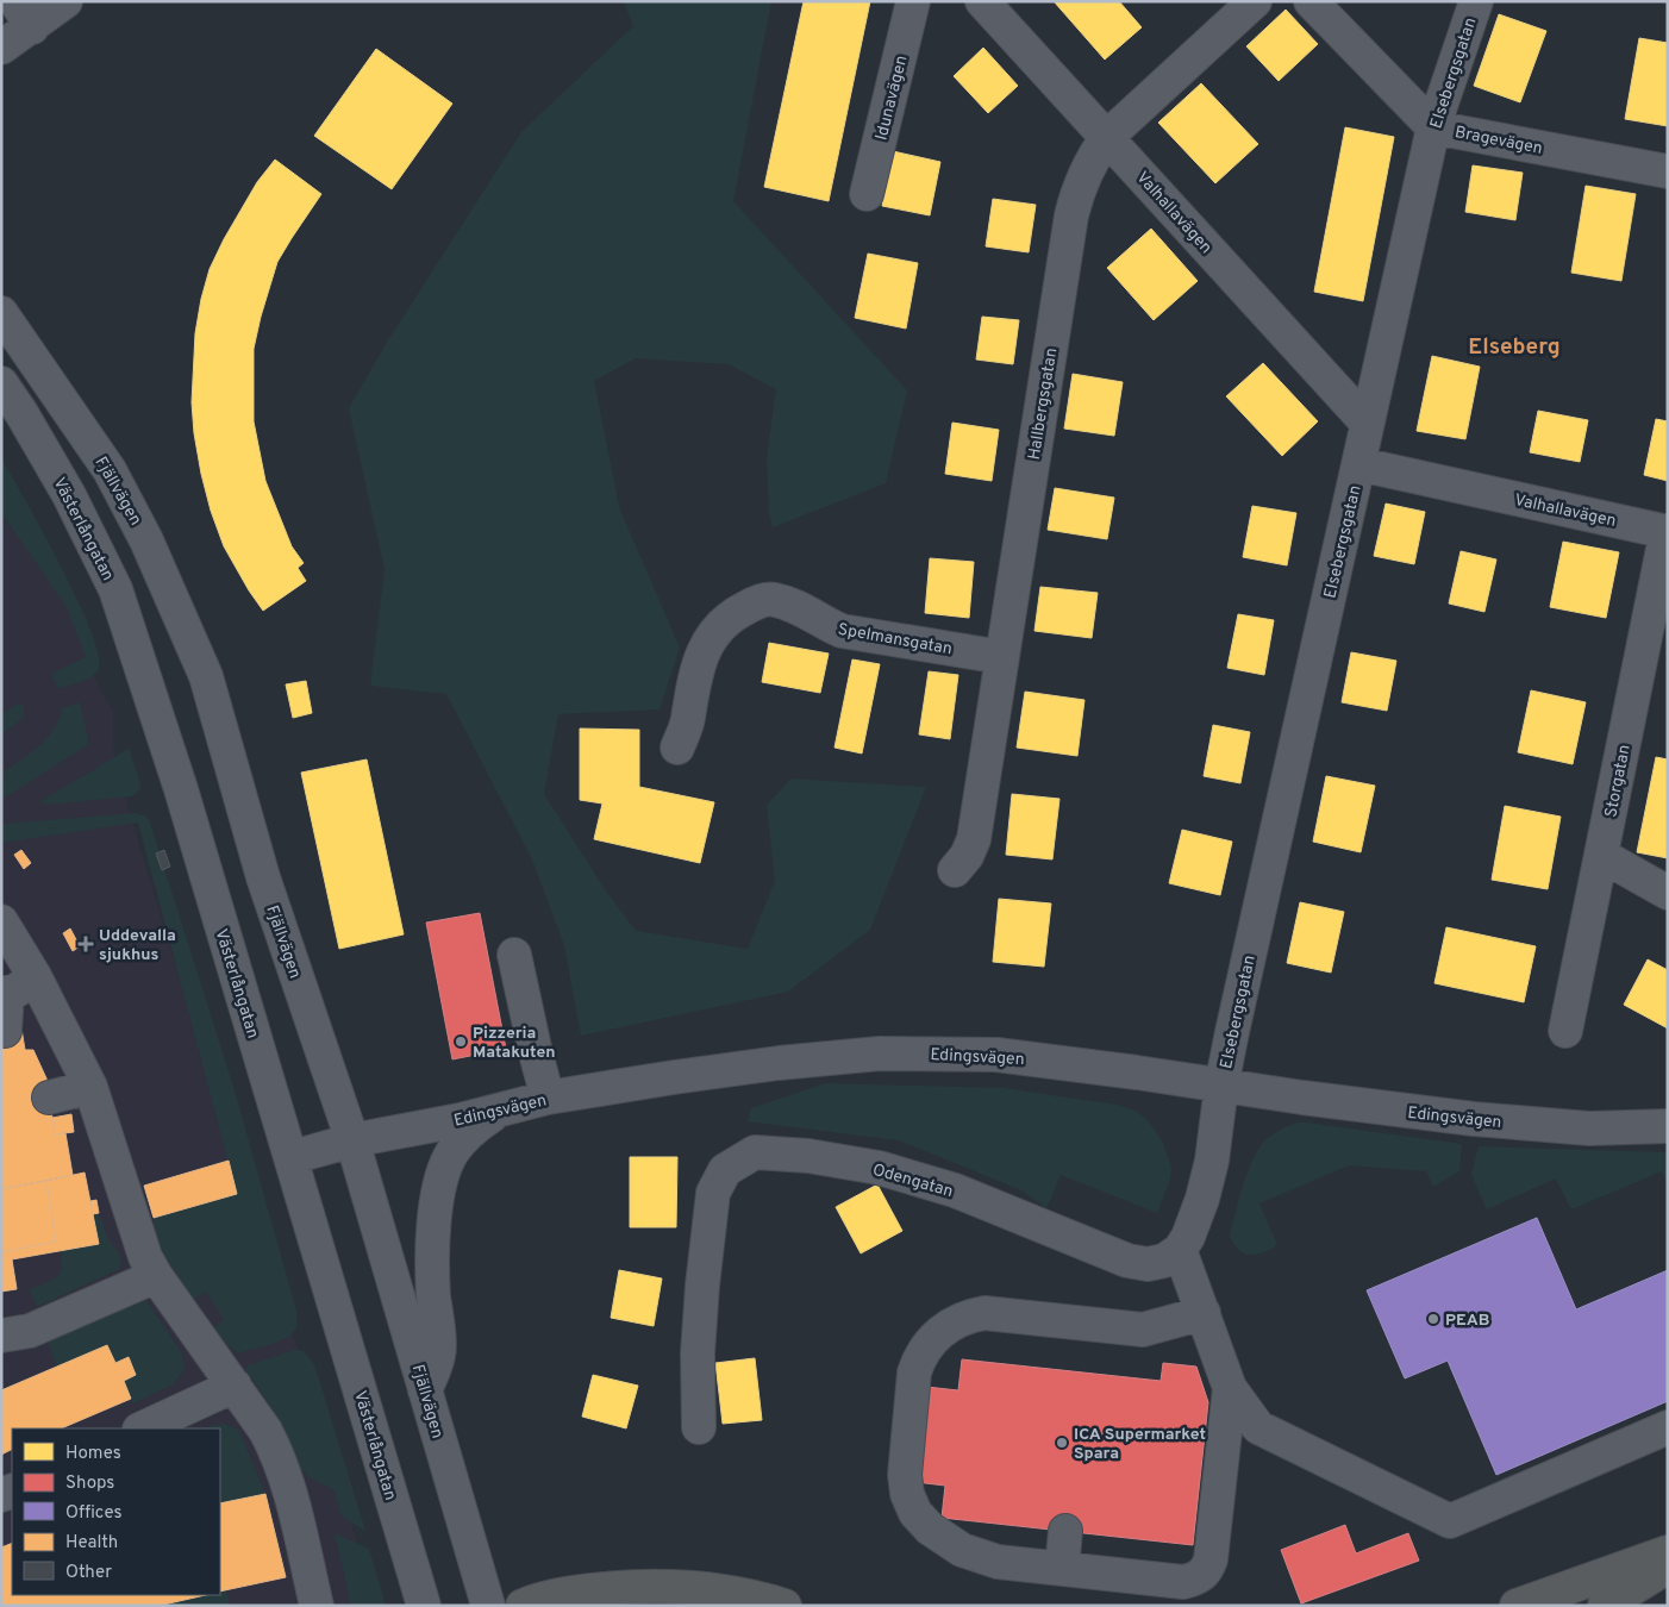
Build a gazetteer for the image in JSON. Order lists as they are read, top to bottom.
{
  "streets": {
    "street": [
      "Elsebergsgatan",
      "Idunavägen",
      "Bragevägen",
      "Valhallavägen",
      "Hallbergsgatan",
      "Fjällvägen",
      "Västerlångatan",
      "Spelmansgatan",
      "Storgatan",
      "Edingsvägen",
      "Odengatan"
    ]
  },
  "crossings": [
    ["Elsebergsgatan", "Bragevägen"],
    ["Elsebergsgatan", "Valhallavägen"],
    ["Elsebergsgatan", "Edingsvägen"],
    ["Valhallavägen", "Hallbergsgatan"],
    ["Valhallavägen", "Storgatan"],
    ["Hallbergsgatan", "Spelmansgatan"],
    ["Fjällvägen", "Edingsvägen"],
    ["Västerlångatan", "Edingsvägen"]
  ],
  "districts": ["Elseberg"],
  "places": {
    "health": ["Uddevalla sjukhus"],
    "other": ["Pizzeria Matakuten", "PEAB", "ICA Supermarket Spara"]
  },
  "legend": [
    "Homes",
    "Shops",
    "Offices",
    "Health",
    "Other"
  ]
}
